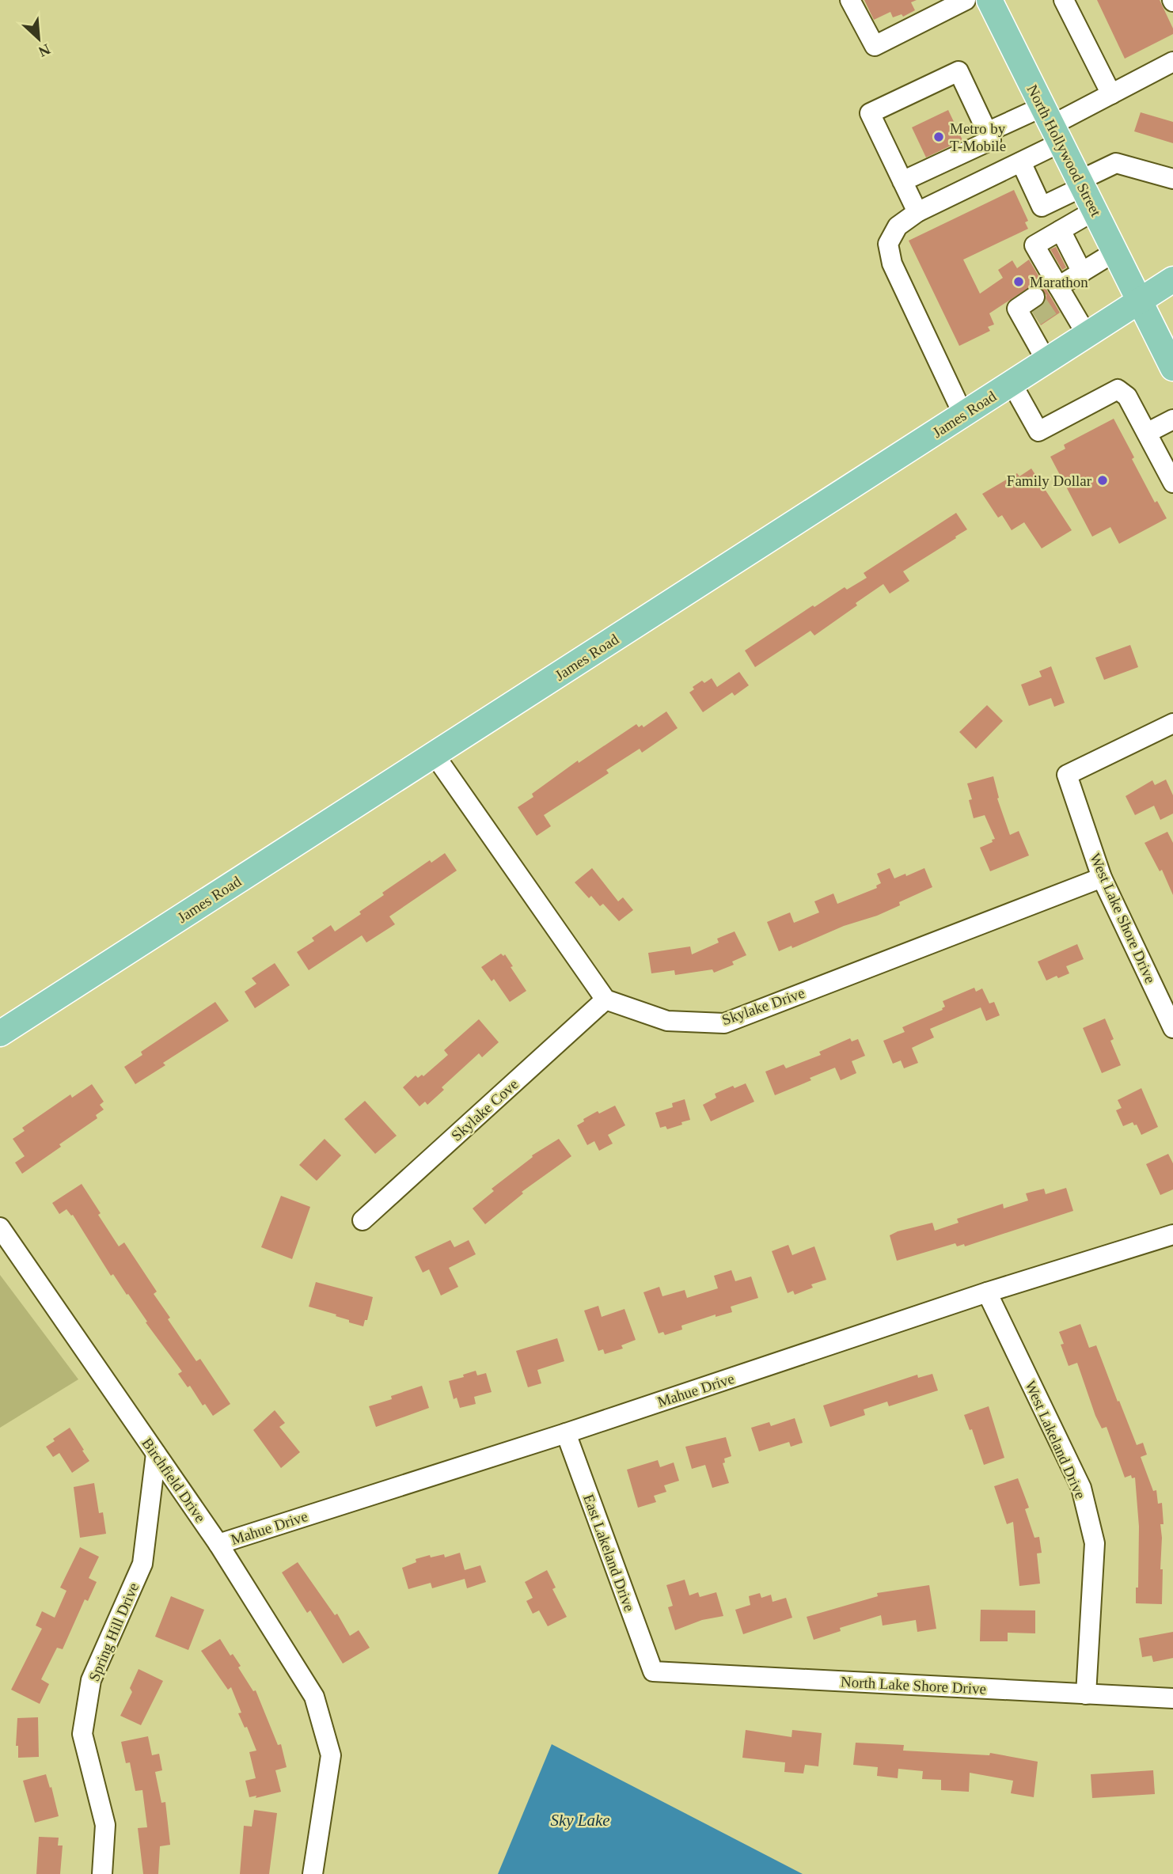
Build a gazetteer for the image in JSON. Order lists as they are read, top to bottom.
{
  "streets": {
    "main road": ["North Hollywood Street", "James Road"],
    "street": [
      "West Lake Shore Drive",
      "Skylake Drive",
      "Skylake Cove",
      "Mahue Drive",
      "West Lakeland Drive",
      "Birchfield Drive",
      "East Lakeland Drive",
      "Spring Hill Drive",
      "North Lake Shore Drive"
    ]
  },
  "crossings": [
    ["North Hollywood Street", "James Road"],
    ["West Lake Shore Drive", "Skylake Drive"],
    ["Skylake Drive", "Skylake Cove"],
    ["Mahue Drive", "West Lakeland Drive"],
    ["Mahue Drive", "Birchfield Drive"],
    ["Mahue Drive", "East Lakeland Drive"],
    ["West Lakeland Drive", "North Lake Shore Drive"],
    ["Birchfield Drive", "Spring Hill Drive"],
    ["East Lakeland Drive", "North Lake Shore Drive"]
  ],
  "water": ["Sky Lake"],
  "places": ["Metro by T-Mobile", "Marathon", "Family Dollar"],
  "north": "bottom right"
}
